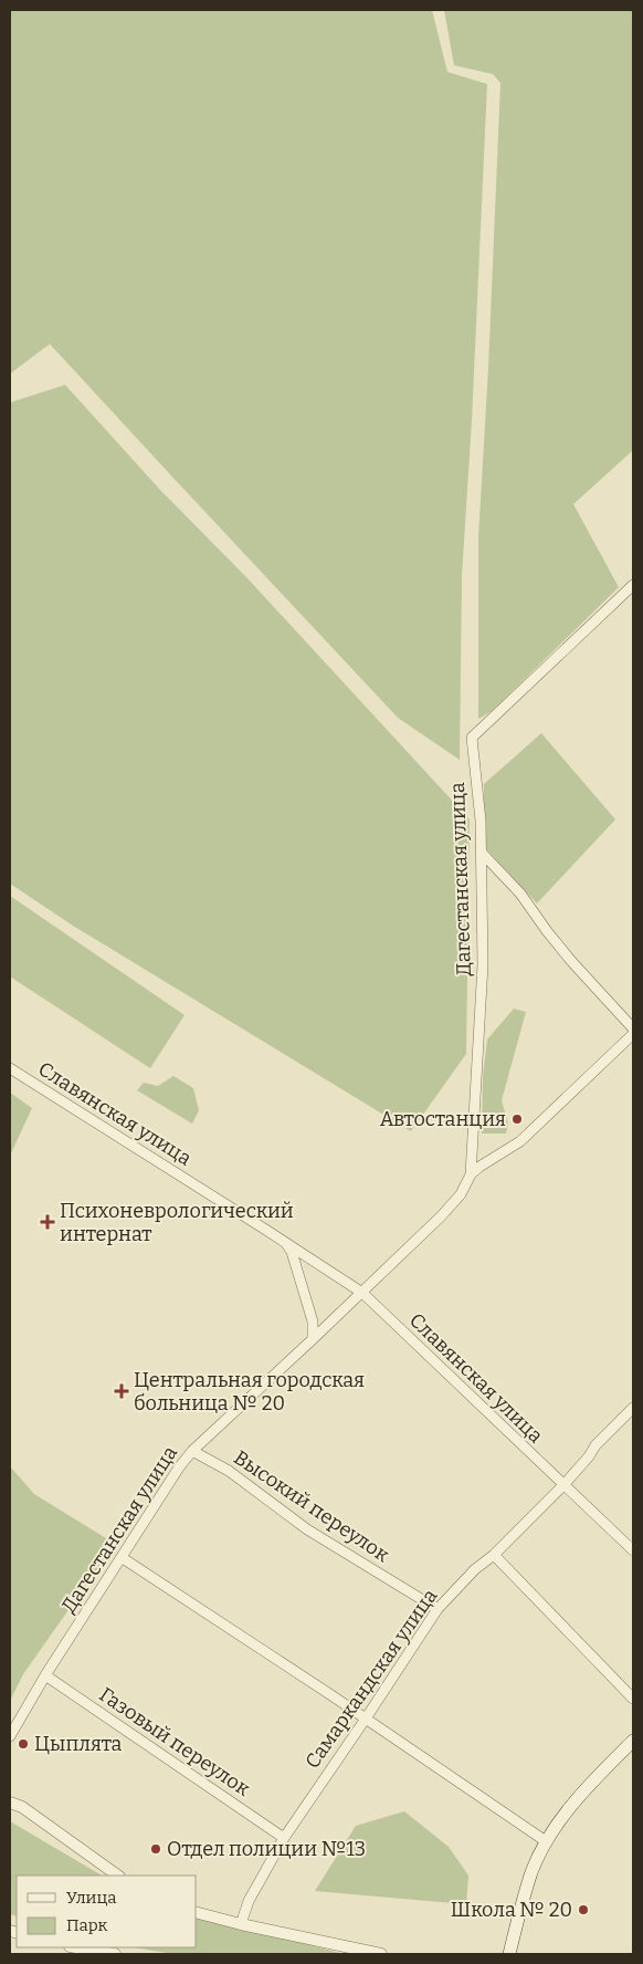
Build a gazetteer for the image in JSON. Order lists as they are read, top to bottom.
{
  "streets": {
    "street": [
      "Дагестанская улица",
      "Славянская улица",
      "Высокий переулок",
      "Самаркандская улица",
      "Газовый переулок"
    ]
  },
  "crossings": [
    ["Дагестанская улица", "Славянская улица"],
    ["Дагестанская улица", "Высокий переулок"],
    ["Дагестанская улица", "Газовый переулок"],
    ["Славянская улица", "Самаркандская улица"],
    ["Высокий переулок", "Самаркандская улица"],
    ["Самаркандская улица", "Газовый переулок"]
  ],
  "places": {
    "other": [
      "Автостанция",
      "Цыплята",
      "Отдел полиции №13",
      "Школа № 20"
    ],
    "health": ["Психоневрологический интернат", "Центральная городская больница № 20"]
  },
  "legend": ["Улица", "Парк"]
}
